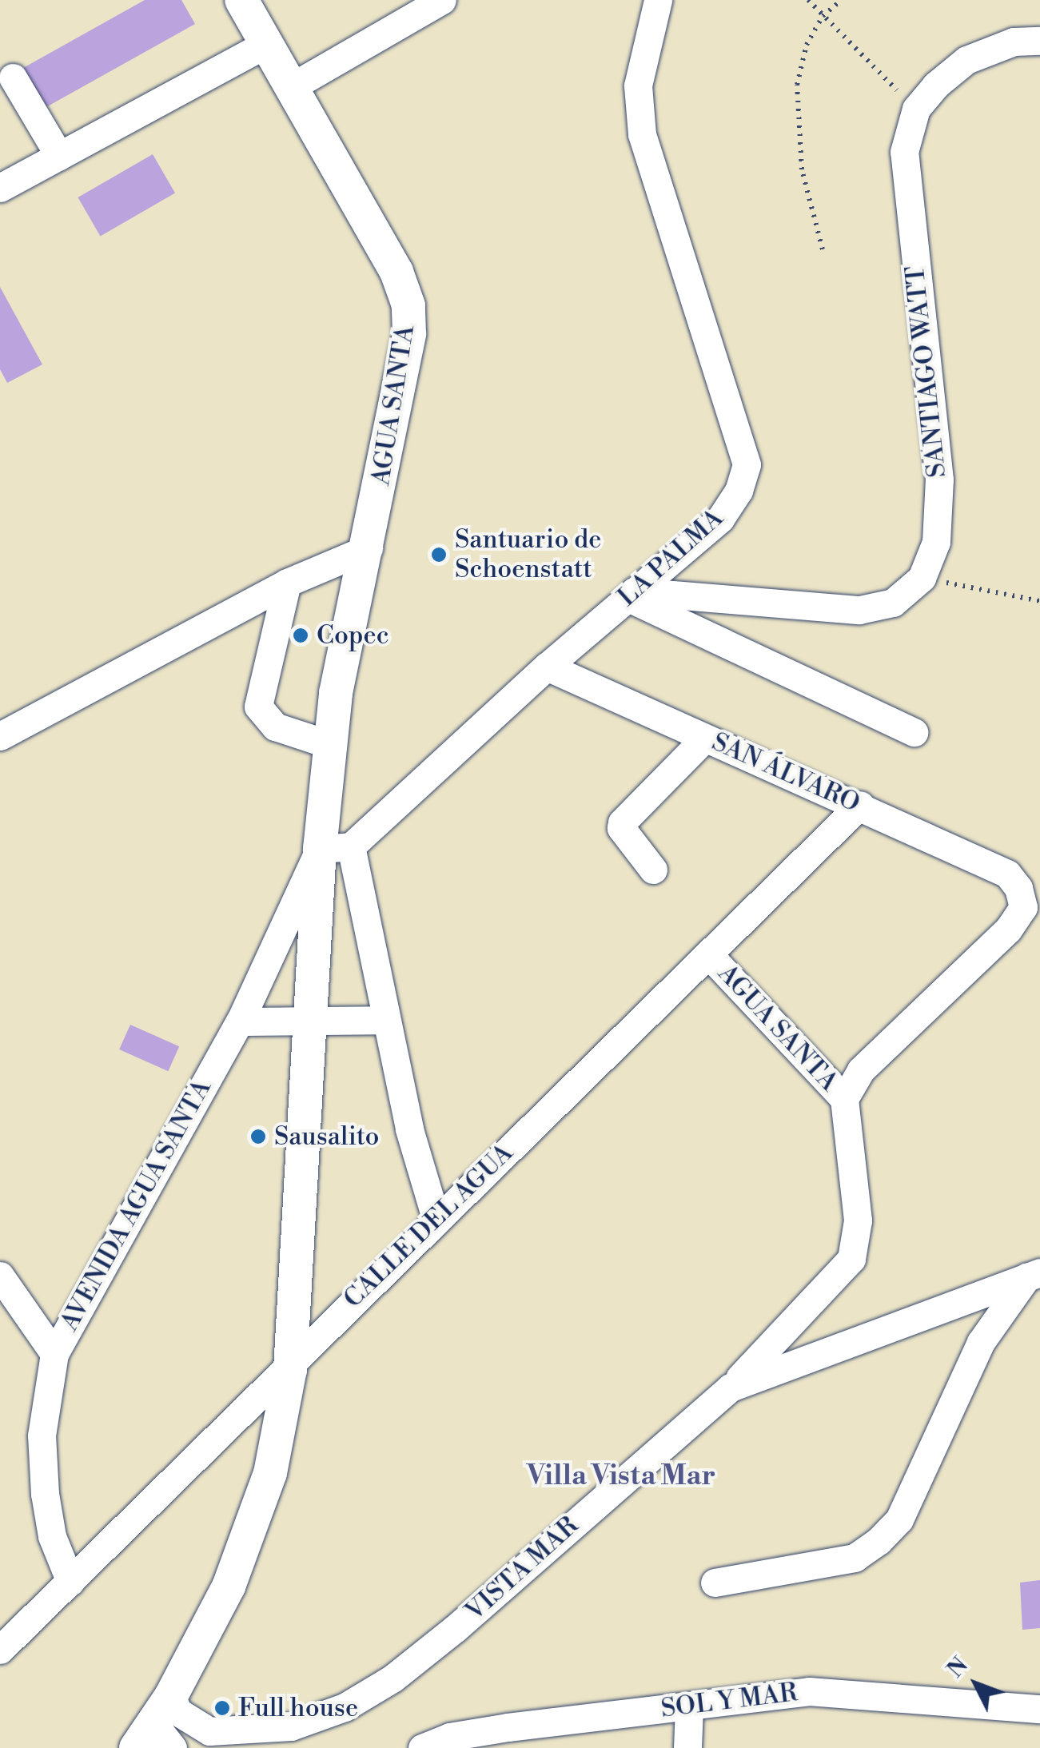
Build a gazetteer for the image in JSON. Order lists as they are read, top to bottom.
{
  "streets": {
    "main road": ["AGUA SANTA"],
    "street": [
      "SANTIAGO WATT",
      "LA PALMA",
      "SAN ÁLVARO",
      "AVENIDA AGUA SANTA",
      "CALLE DEL AGUA",
      "VISTA MAR",
      "SOL Y MAR"
    ]
  },
  "crossings": [
    ["SANTIAGO WATT", "LA PALMA"],
    ["AGUA SANTA", "LA PALMA"],
    ["AGUA SANTA", "SAN ÁLVARO"],
    ["AGUA SANTA", "AVENIDA AGUA SANTA"],
    ["AGUA SANTA", "CALLE DEL AGUA"],
    ["AGUA SANTA", "VISTA MAR"],
    ["LA PALMA", "SAN ÁLVARO"],
    ["LA PALMA", "AVENIDA AGUA SANTA"],
    ["SAN ÁLVARO", "CALLE DEL AGUA"],
    ["AVENIDA AGUA SANTA", "CALLE DEL AGUA"]
  ],
  "districts": ["Villa Vista Mar"],
  "places": [
    "Santuario de Schoenstatt",
    "Copec",
    "Sausalito",
    "Full house"
  ],
  "north": "top left"
}
